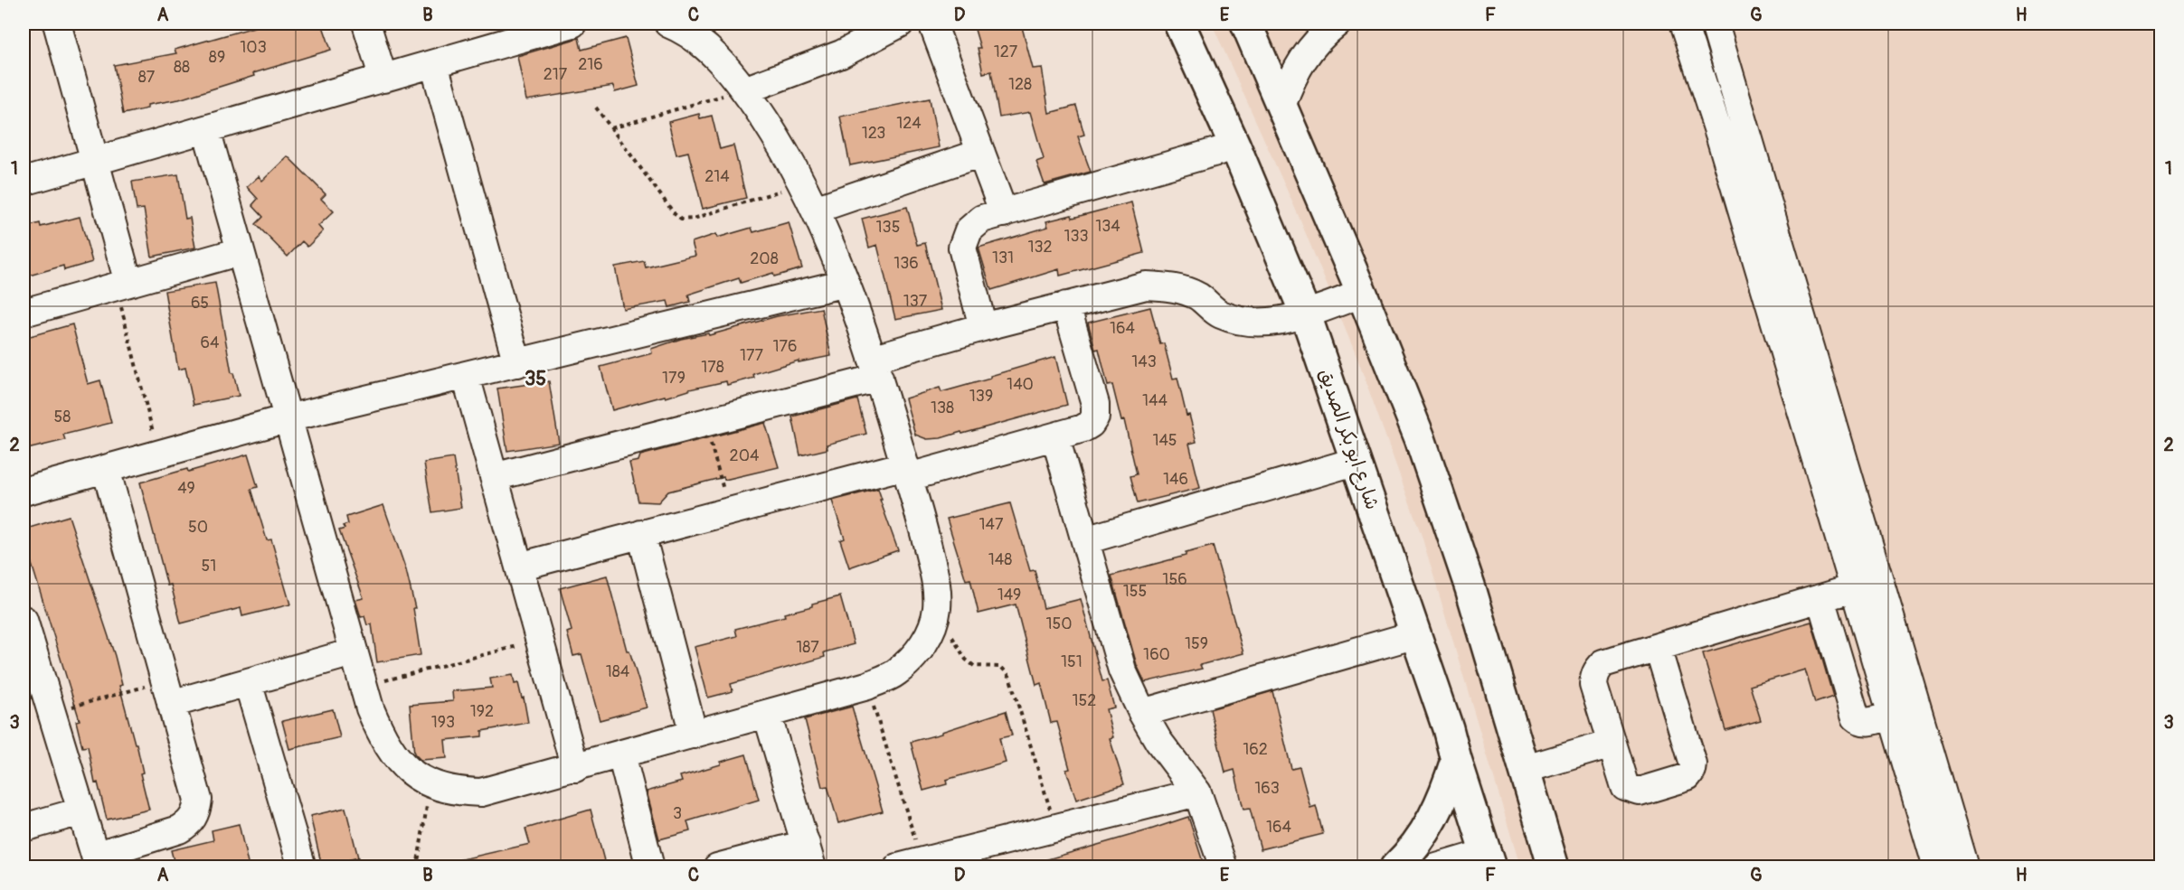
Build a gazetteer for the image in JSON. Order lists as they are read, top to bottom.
{
  "streets": {
    "main road": ["شارع ابو بكر الصديق"]
  },
  "districts": ["35"],
  "house_numbers": [
    "103",
    "127",
    "89",
    "216",
    "88",
    "217",
    "87",
    "128",
    "124",
    "123",
    "214",
    "134",
    "135",
    "133",
    "132",
    "131",
    "208",
    "136",
    "137",
    "65",
    "164",
    "64",
    "176",
    "177",
    "143",
    "178",
    "179",
    "140",
    "139",
    "144",
    "138",
    "58",
    "145",
    "204",
    "146",
    "49",
    "147",
    "50",
    "148",
    "51",
    "156",
    "155",
    "149",
    "150",
    "159",
    "187",
    "160",
    "151",
    "184",
    "152",
    "192",
    "193",
    "162",
    "163",
    "3",
    "164"
  ],
  "grid": {
    "columns": [
      "A",
      "B",
      "C",
      "D",
      "E",
      "F",
      "G",
      "H"
    ],
    "rows": ["1", "2", "3"]
  }
}
